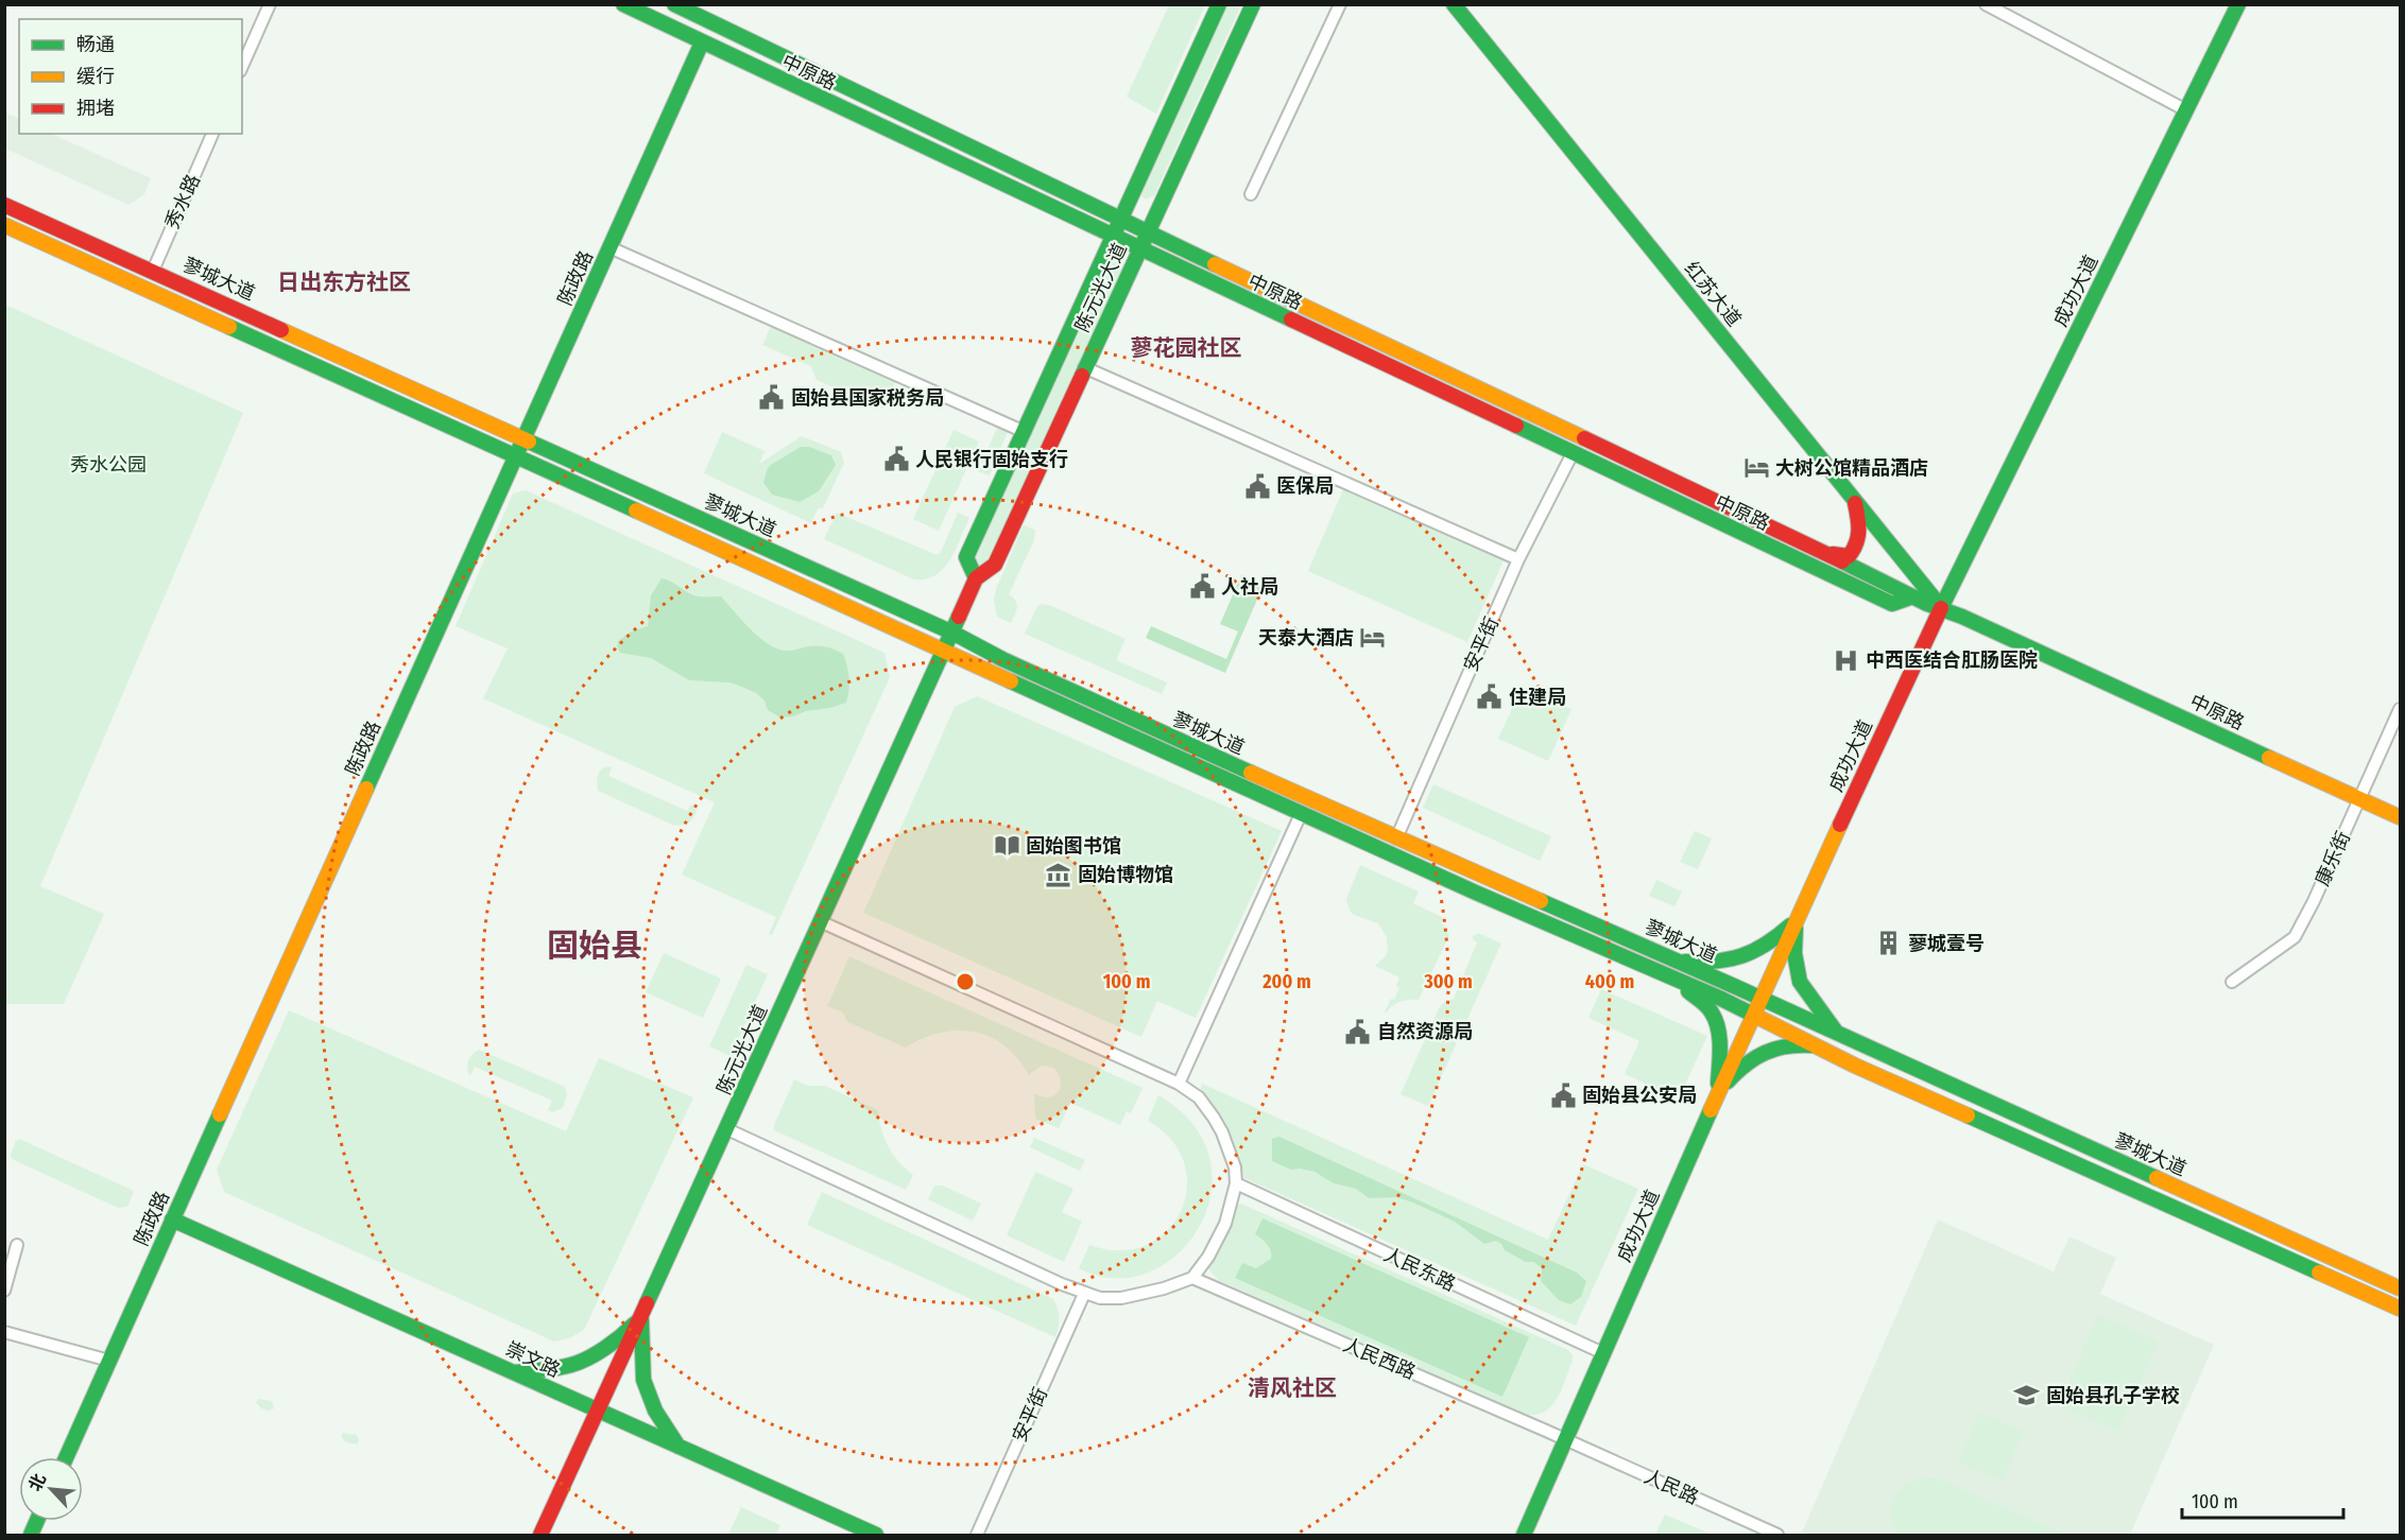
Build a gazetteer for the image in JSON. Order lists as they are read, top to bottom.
{
  "streets": {
    "main road": [
      "中原路",
      "陈政路",
      "蓼城大道",
      "陈元光大道",
      "成功大道",
      "红苏大道",
      "崇文路"
    ],
    "street": [
      "秀水路",
      "安平街",
      "康乐街",
      "人民东路",
      "人民西路",
      "人民路"
    ]
  },
  "crossings": [
    ["中原路", "陈政路"],
    ["中原路", "陈元光大道"],
    ["中原路", "成功大道"],
    ["中原路", "红苏大道"],
    ["中原路", "安平街"],
    ["中原路", "康乐街"],
    ["秀水路", "蓼城大道"],
    ["陈政路", "蓼城大道"],
    ["陈政路", "崇文路"],
    ["蓼城大道", "陈元光大道"],
    ["蓼城大道", "成功大道"],
    ["蓼城大道", "安平街"],
    ["陈元光大道", "崇文路"],
    ["成功大道", "红苏大道"],
    ["成功大道", "人民东路"],
    ["成功大道", "人民西路"],
    ["成功大道", "人民路"],
    ["人民西路", "人民路"]
  ],
  "districts": [
    "日出东方社区",
    "蓼花园社区",
    "固始县",
    "清风社区"
  ],
  "parks": ["秀水公园"],
  "places": {
    "public building": [
      "固始县国家税务局",
      "人民银行固始支行",
      "医保局",
      "人社局",
      "住建局",
      "自然资源局",
      "固始县公安局"
    ],
    "hotel": ["大树公馆精品酒店", "天泰大酒店"],
    "hospital": ["中西医结合肛肠医院"],
    "library": ["固始图书馆"],
    "museum": ["固始博物馆"],
    "building": ["蓼城壹号"],
    "school or university": ["固始县孔子学校"]
  },
  "legend": ["畅通", "缓行", "拥堵"],
  "scale_bar": "100 m",
  "north": "top left",
  "rings": [
    "100 m",
    "200 m",
    "300 m",
    "400 m"
  ]
}
